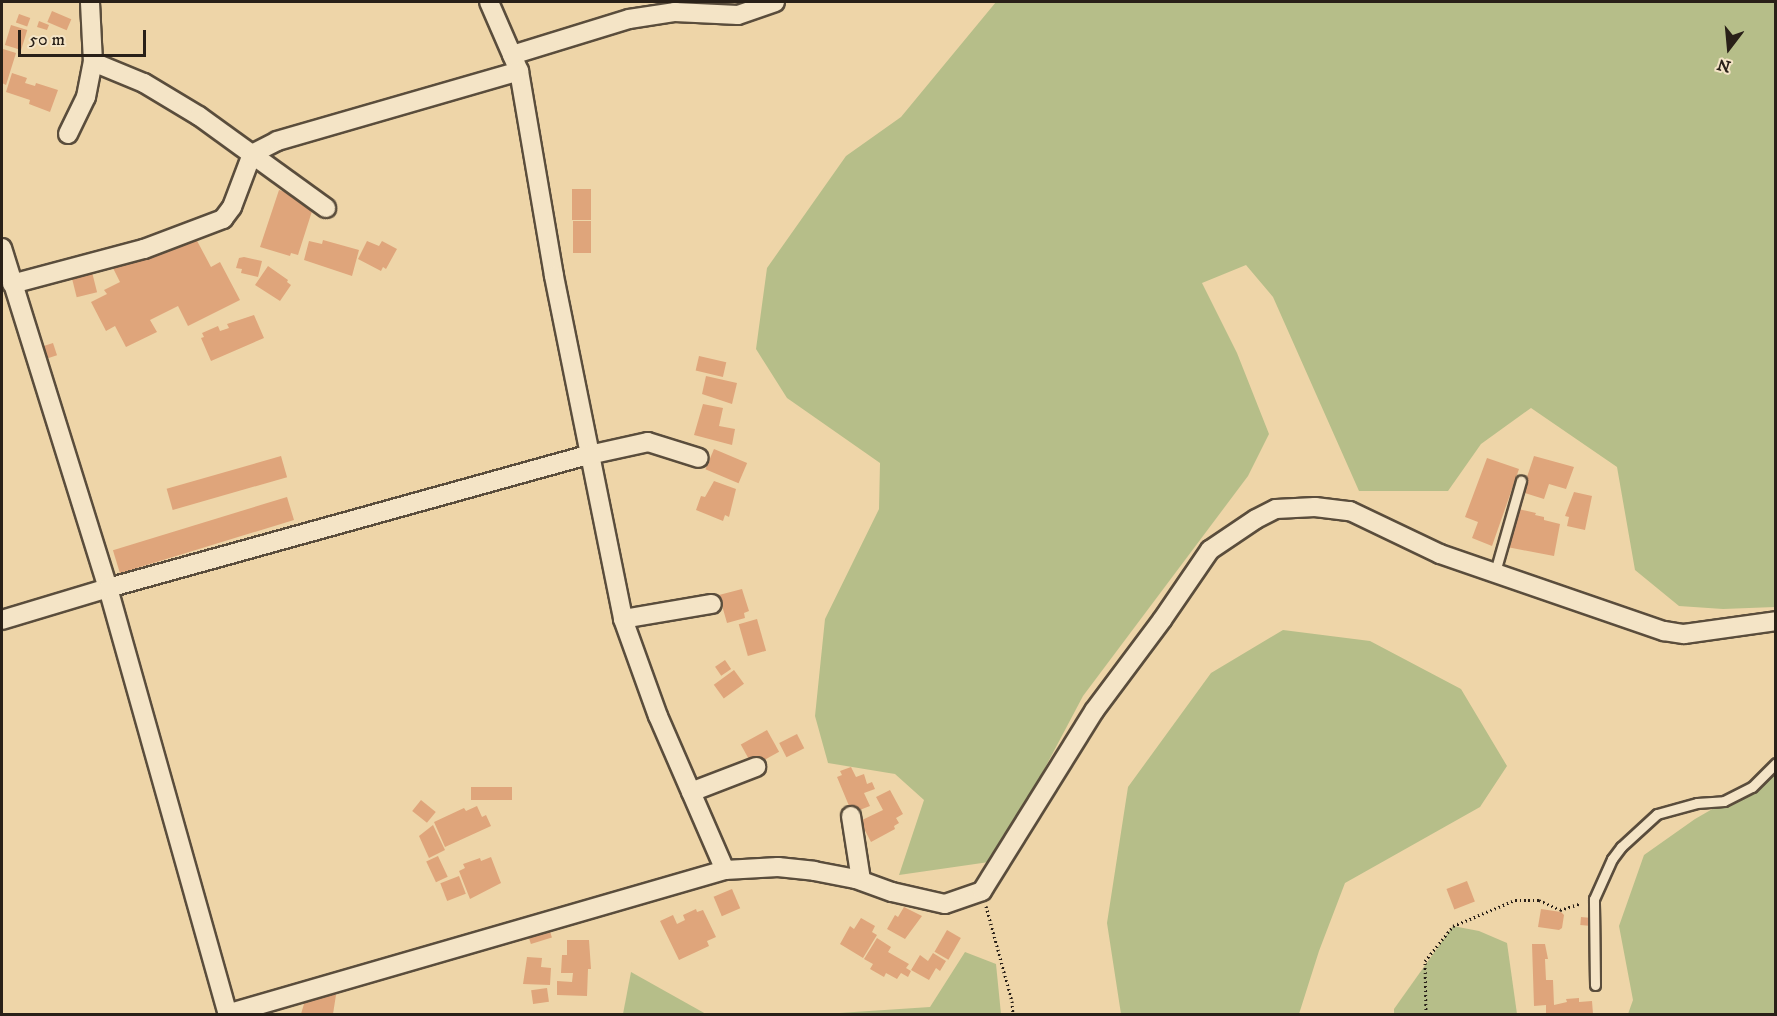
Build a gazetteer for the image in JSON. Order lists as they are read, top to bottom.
{
  "scale_bar": "50 m",
  "north": "bottom"
}
